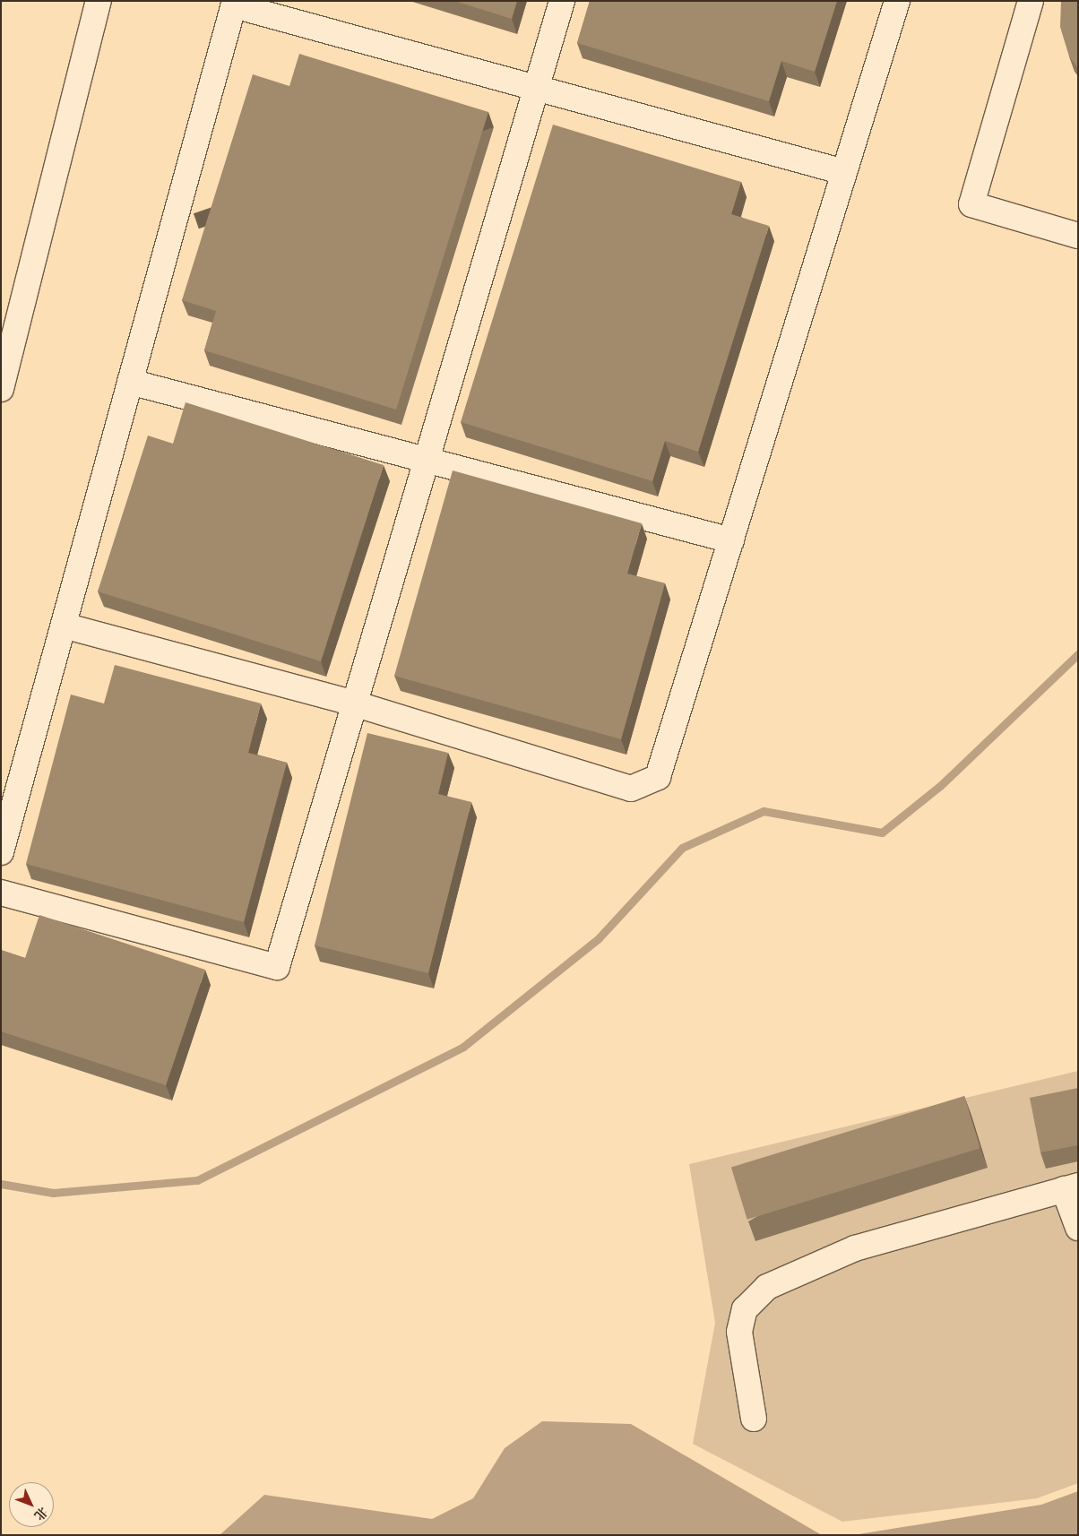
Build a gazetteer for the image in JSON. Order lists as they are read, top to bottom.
{
  "north": "bottom right"
}
